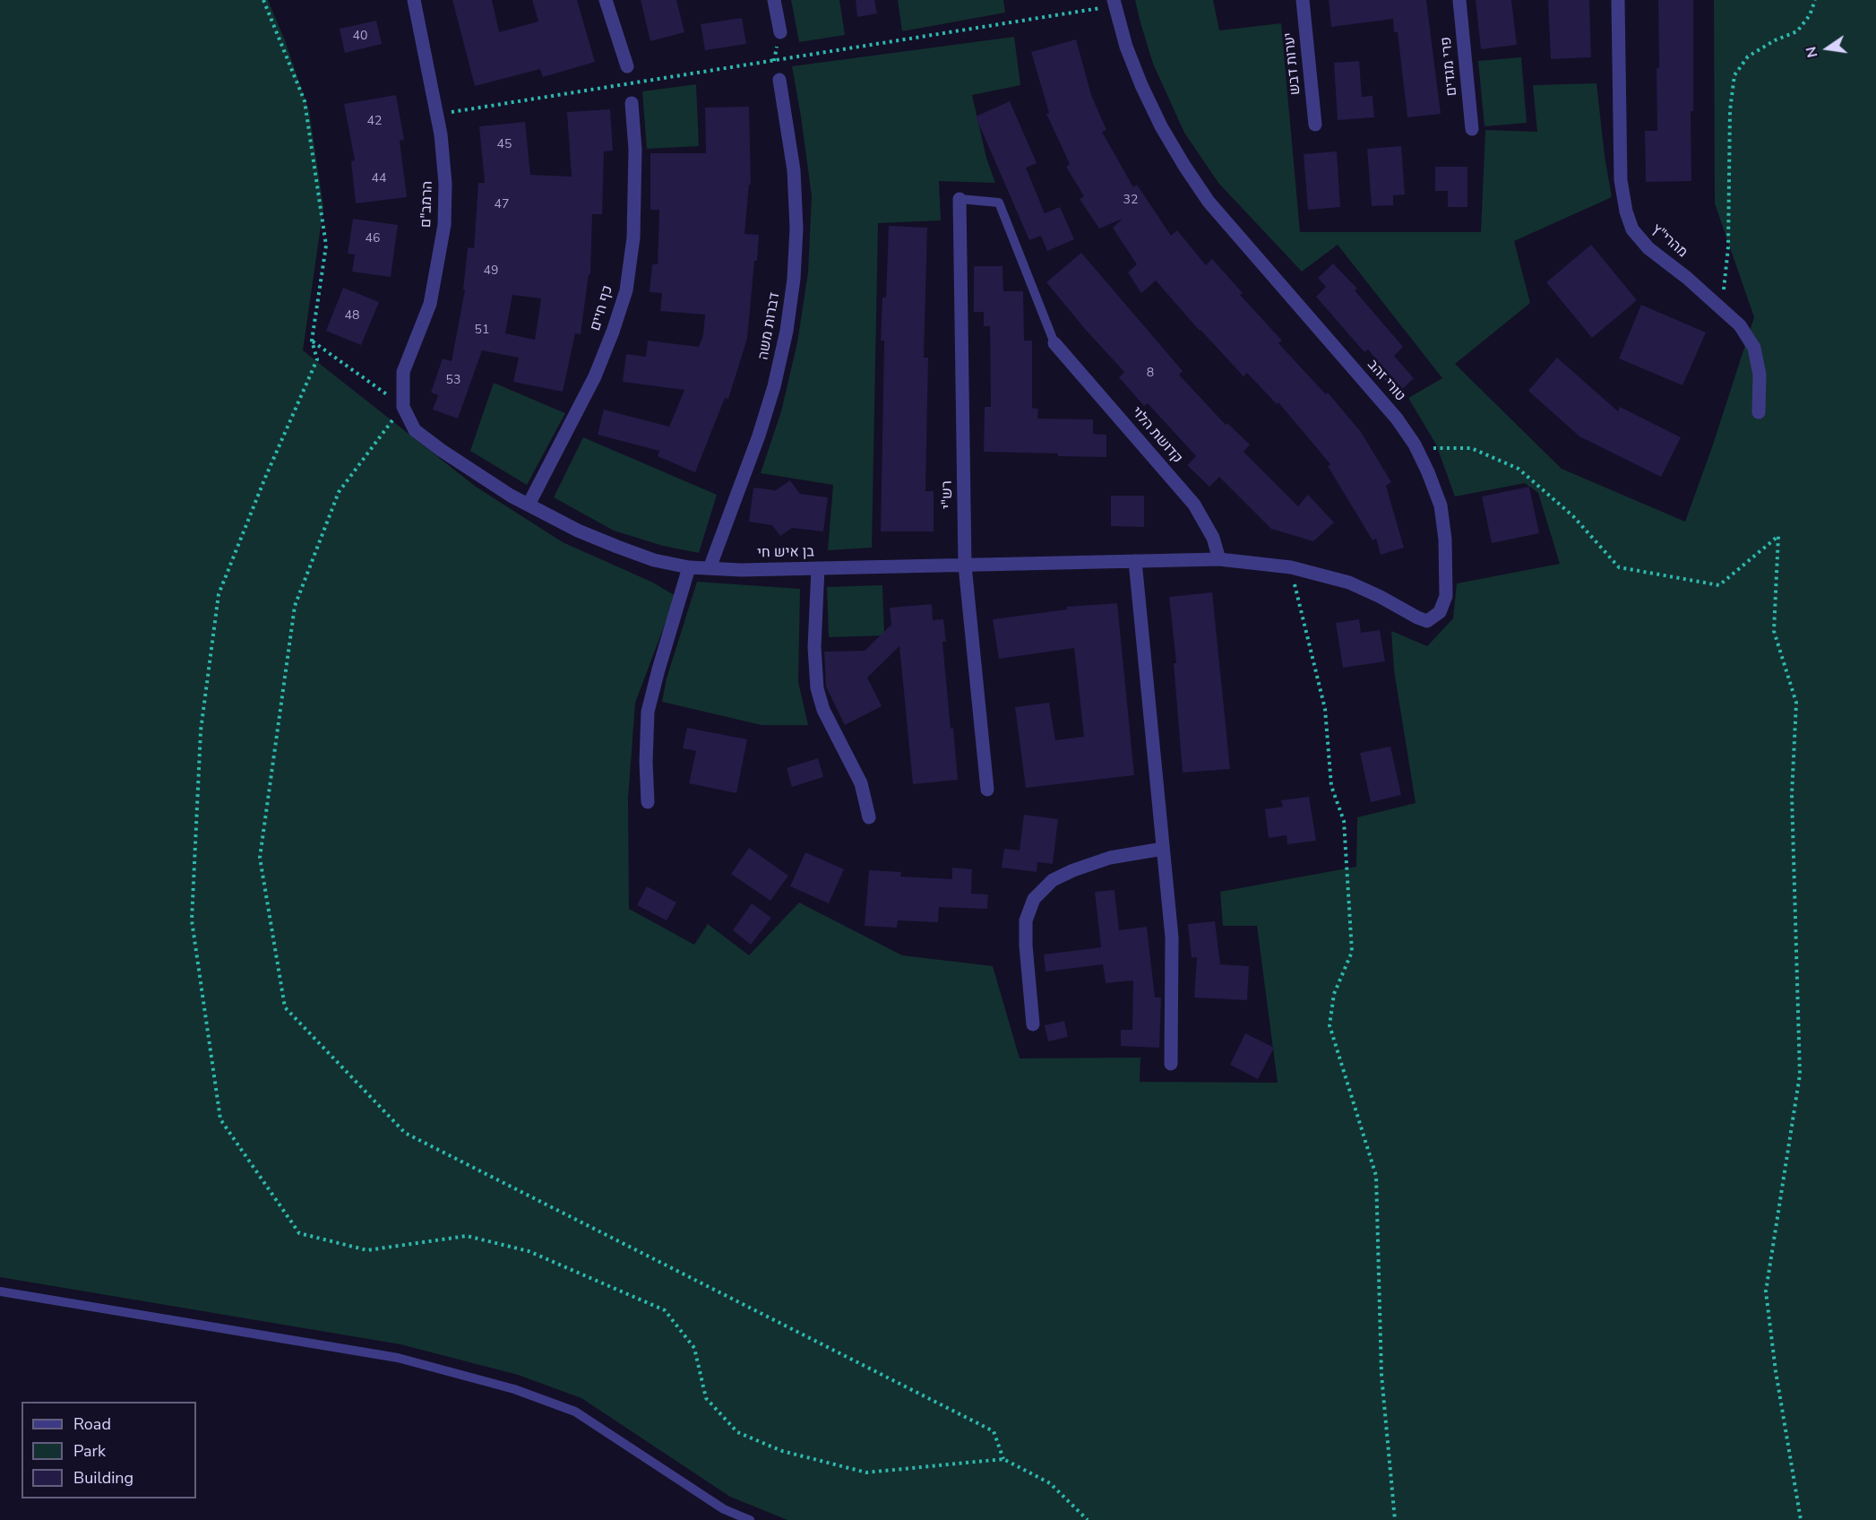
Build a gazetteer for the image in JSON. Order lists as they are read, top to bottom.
{
  "streets": {
    "street": [
      "יערות דבש",
      "פרי מגדים",
      "הרמב\"ם",
      "מהרי\"ץ",
      "כף חיים",
      "דברות משה",
      "טורי זהב",
      "קדושת הלוי",
      "רש\"י",
      "בן איש חי"
    ]
  },
  "crossings": [
    ["הרמב\"ם", "בן איש חי"],
    ["כף חיים", "בן איש חי"],
    ["דברות משה", "בן איש חי"],
    ["טורי זהב", "קדושת הלוי"],
    ["טורי זהב", "בן איש חי"],
    ["קדושת הלוי", "בן איש חי"],
    ["רש\"י", "בן איש חי"]
  ],
  "house_numbers": [
    "40",
    "42",
    "45",
    "44",
    "32",
    "47",
    "46",
    "49",
    "48",
    "51",
    "8",
    "53"
  ],
  "legend": ["Road", "Park", "Building"],
  "north": "left"
}
